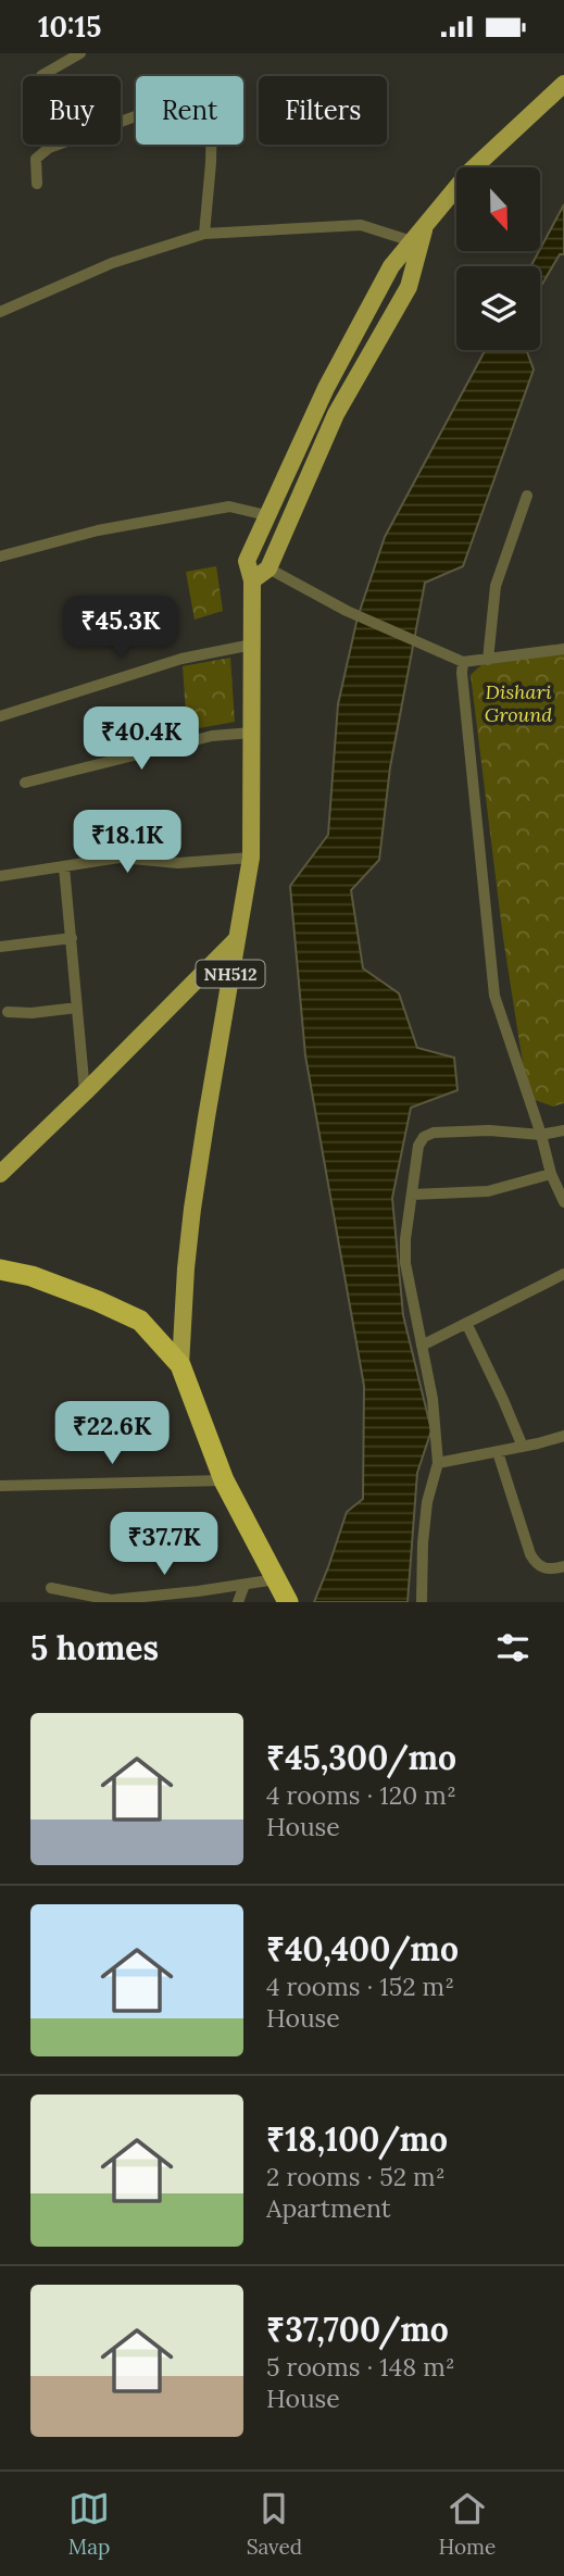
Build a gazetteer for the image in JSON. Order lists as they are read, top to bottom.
{
  "streets": {
    "highway": ["NH512"]
  },
  "parks": ["Dishari Ground"],
  "north": "bottom",
  "page": {
    "status": "10:15",
    "chip": ["Buy", "Rent", "Filters"],
    "price": [
      "₹45.3K",
      "₹40.4K",
      "₹18.1K",
      "₹22.6K",
      "₹37.7K"
    ],
    "heading": "5 homes",
    "list": [
      {
        "name": "₹45,300/mo",
        "note": "4 rooms · 120 m² · House"
      },
      {
        "name": "₹40,400/mo",
        "note": "4 rooms · 152 m² · House"
      },
      {
        "name": "₹18,100/mo",
        "note": "2 rooms · 52 m² · Apartment"
      },
      {
        "name": "₹37,700/mo",
        "note": "5 rooms · 148 m² · House"
      }
    ],
    "tabs": ["Map", "Saved", "Home"]
  }
}
